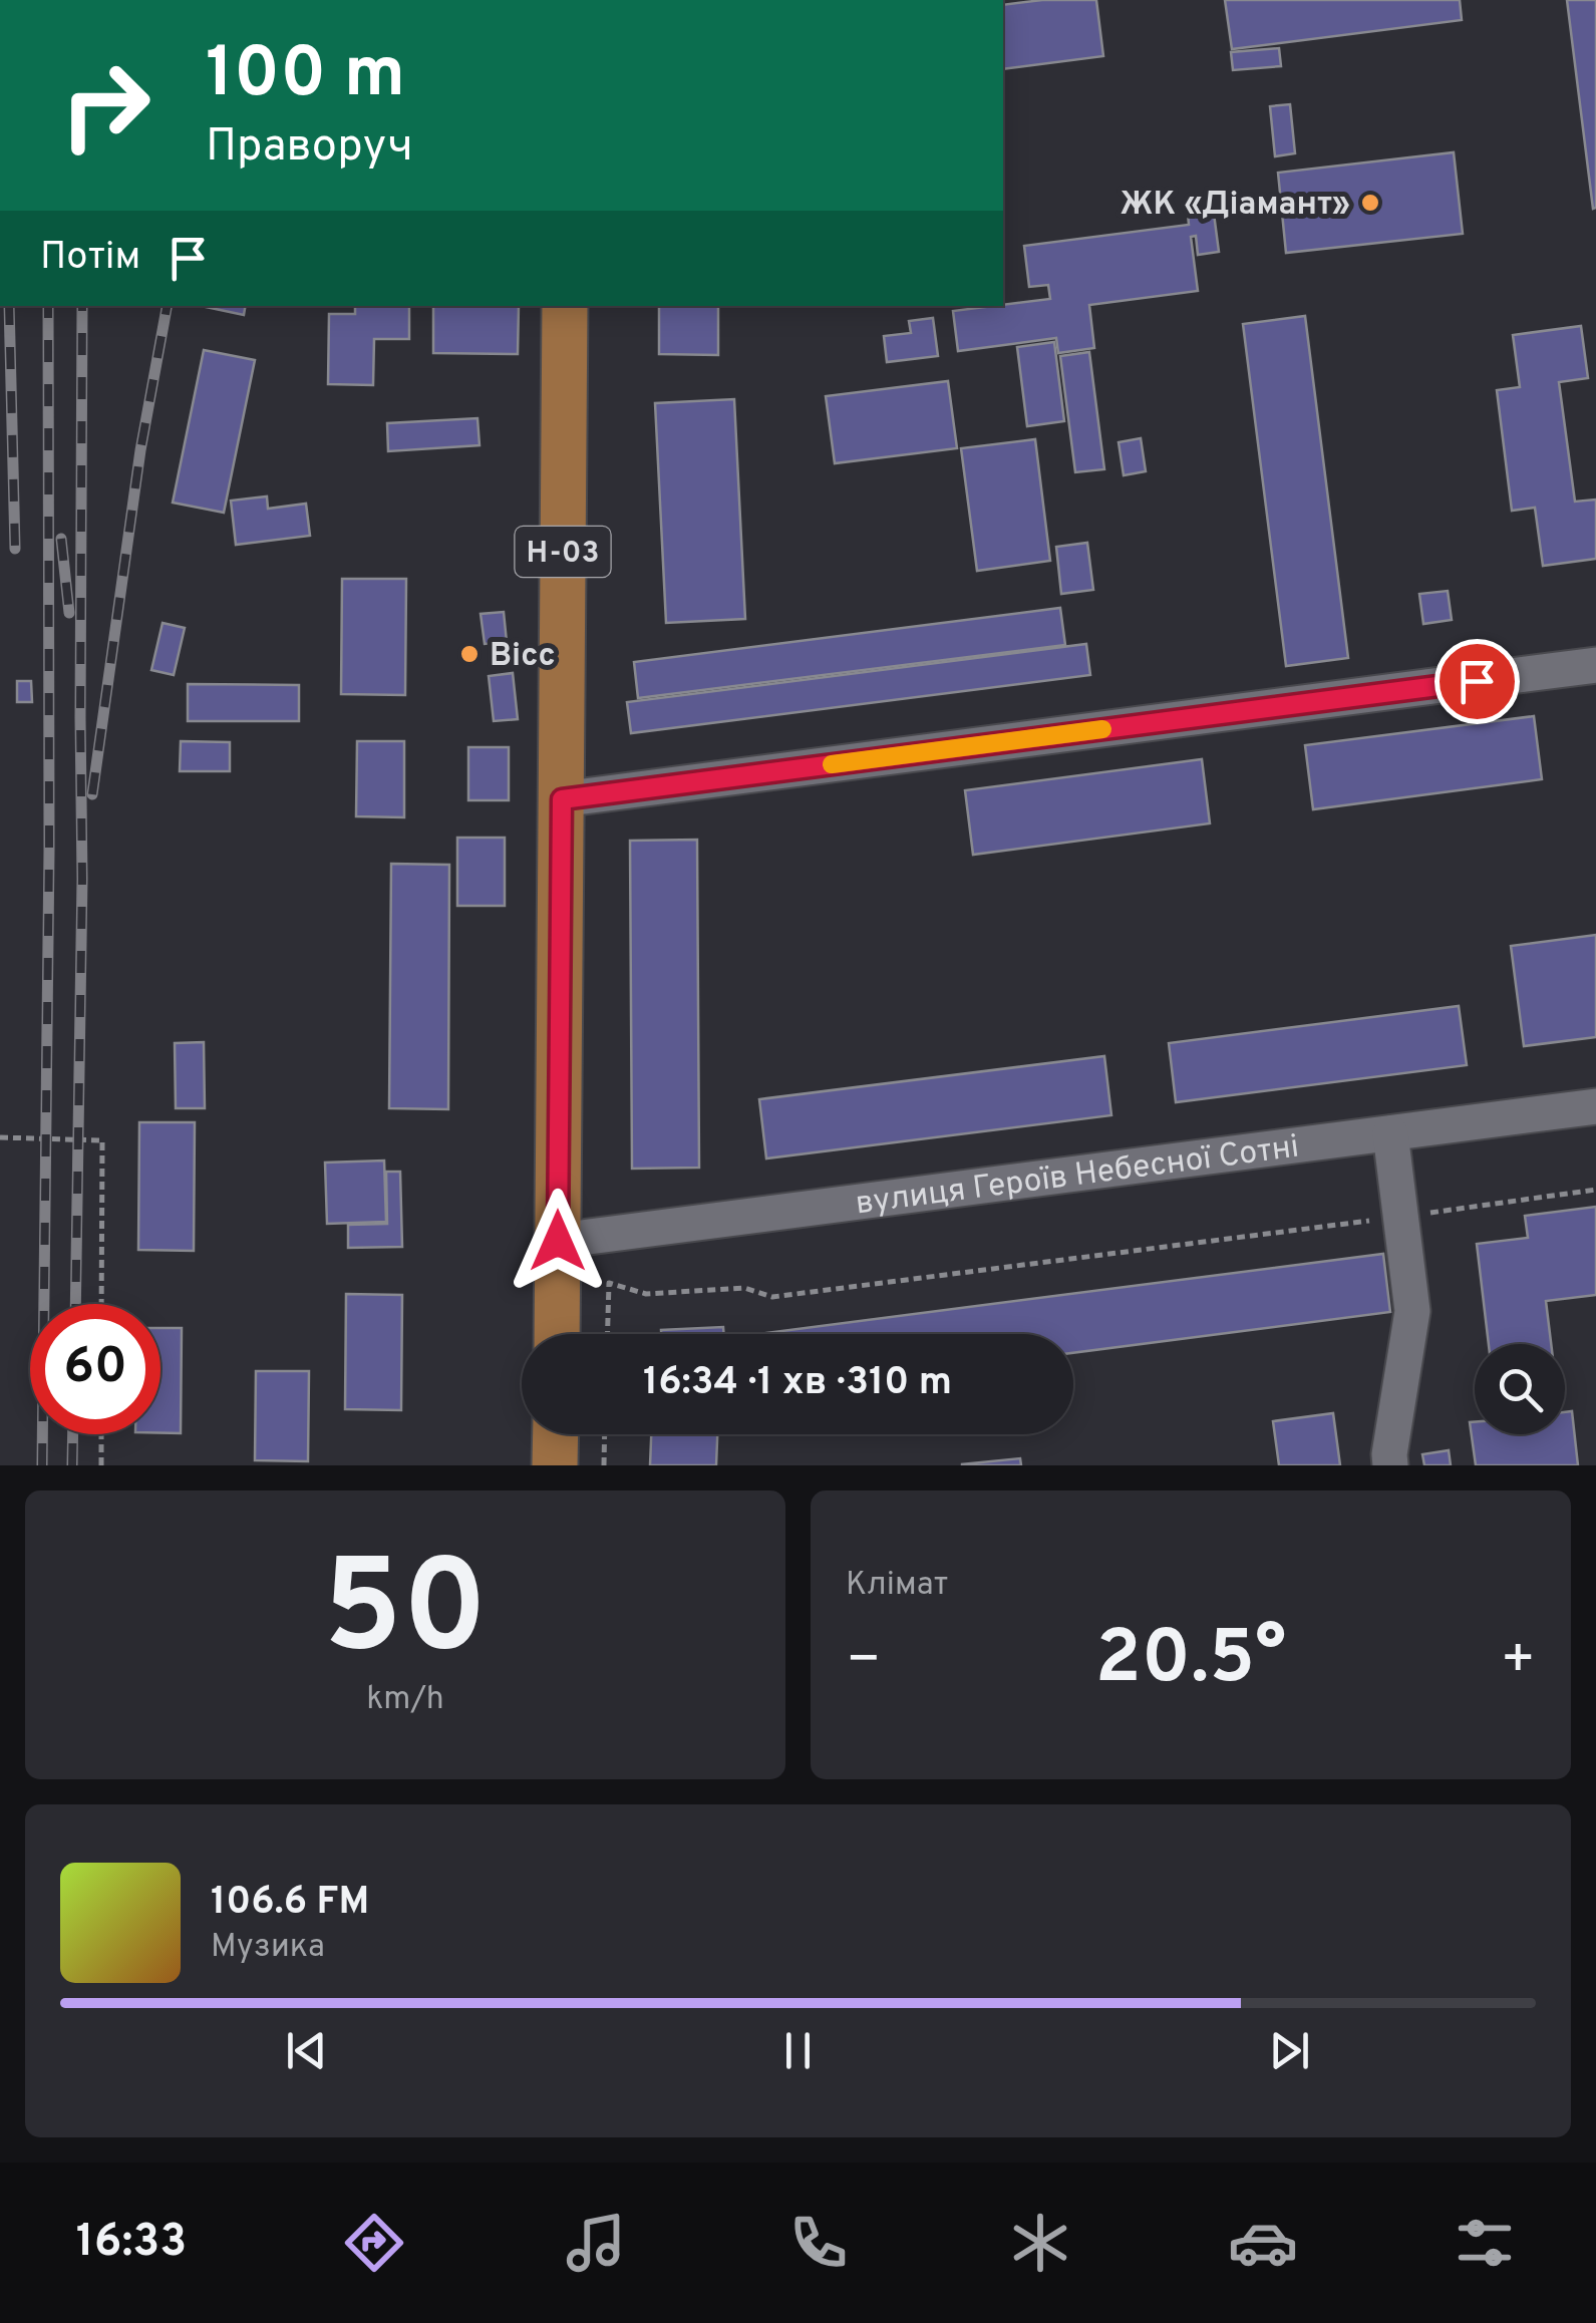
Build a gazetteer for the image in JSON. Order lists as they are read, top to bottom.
{
  "streets": {
    "main road": ["Н-03"],
    "street": ["вулиця Героїв Небесної Сотні"]
  },
  "crossings": [
    ["Н-03", "вулиця Героїв Небесної Сотні"]
  ],
  "places": ["ЖК «Діамант»", "Вісс"],
  "page": {
    "turn": ["100 m", "Праворуч"],
    "then": "Потім",
    "limit": "60",
    "trip": "16:34 · 1 хв · 310 m",
    "tile": [
      ["50", "km/h"],
      "Клімат"
    ],
    "heat": ["−", "20.5°", "+"],
    "song": ["106.6 FM", "Музика"],
    "tabs": "16:33"
  }
}
